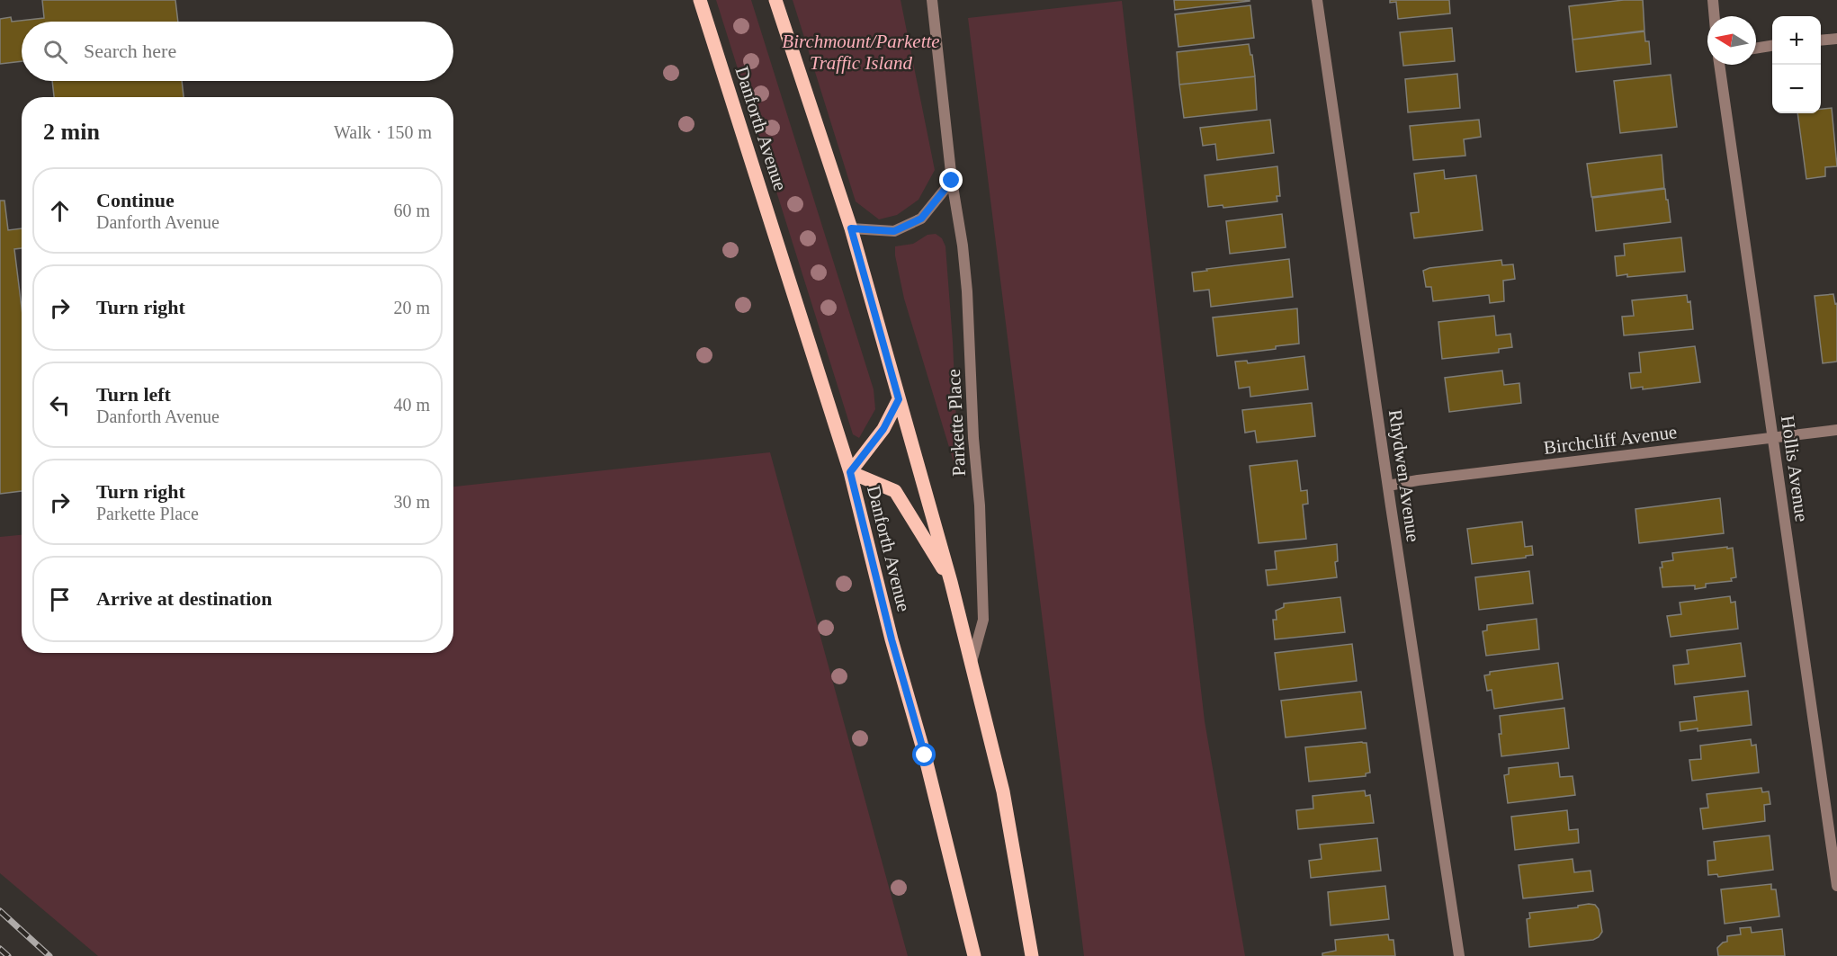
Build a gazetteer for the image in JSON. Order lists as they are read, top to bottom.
{
  "streets": {
    "main road": ["Danforth Avenue"],
    "street": [
      "Parkette Place",
      "Birchcliff Avenue",
      "Hollis Avenue",
      "Rhydwen Avenue"
    ]
  },
  "crossings": [
    ["Birchcliff Avenue", "Hollis Avenue"],
    ["Birchcliff Avenue", "Rhydwen Avenue"]
  ],
  "parks": ["Birchmount/Parkette Traffic Island"],
  "north": "left",
  "page": {
    "map_buttons": ["+", "−"],
    "search": "Search here",
    "heading": ["2 min", "Walk · 150 m"],
    "list": [
      ["Continue", "Danforth Avenue", "60 m"],
      ["Turn right", "20 m"],
      ["Turn left", "Danforth Avenue", "40 m"],
      ["Turn right", "Parkette Place", "30 m"],
      "Arrive at destination"
    ]
  }
}
